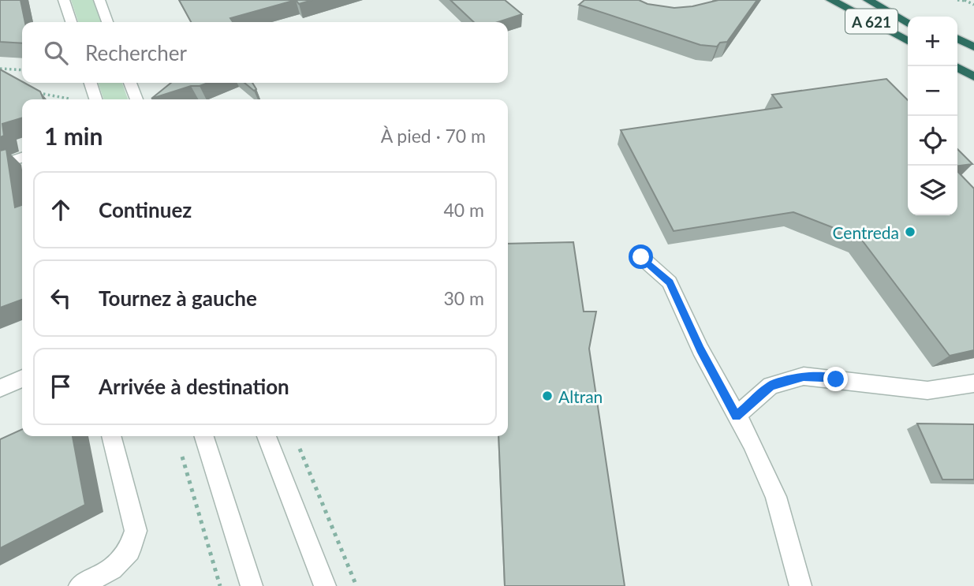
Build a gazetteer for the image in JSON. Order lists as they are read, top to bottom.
{
  "streets": {
    "highway": ["A 621"]
  },
  "places": ["Centreda", "Altran"],
  "page": {
    "map_buttons": ["+", "−"],
    "search": "Rechercher",
    "heading": ["1 min", "À pied · 70 m"],
    "list": [
      ["Continuez", "40 m"],
      ["Tournez à gauche", "30 m"],
      "Arrivée à destination"
    ]
  }
}
